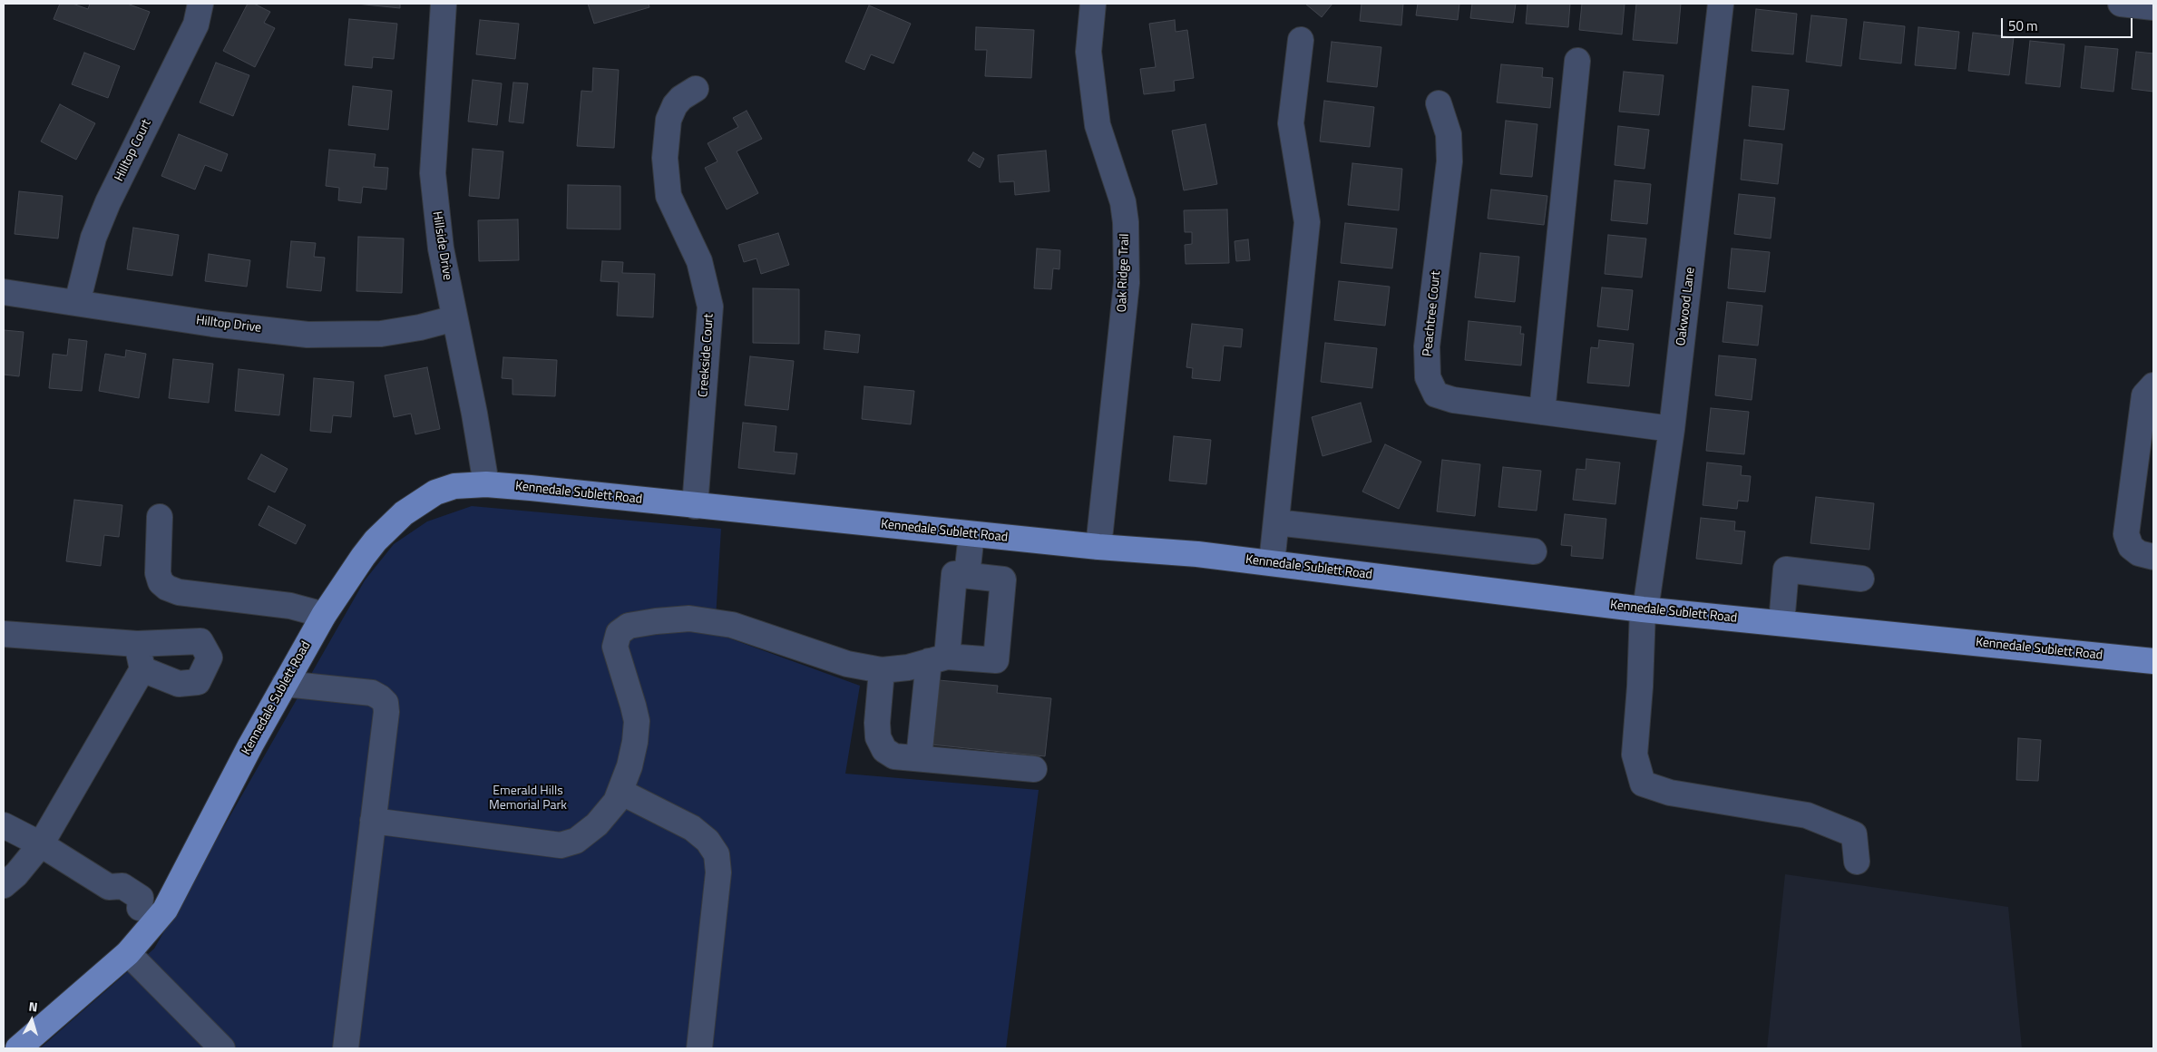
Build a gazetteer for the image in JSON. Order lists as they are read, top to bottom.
{
  "streets": {
    "main road": ["Kennedale Sublett Road"],
    "street": [
      "Hilltop Court",
      "Hillside Drive",
      "Oak Ridge Trail",
      "Oakwood Lane",
      "Peachtree Court",
      "Hilltop Drive",
      "Creekside Court"
    ]
  },
  "crossings": [
    ["Hilltop Court", "Hilltop Drive"],
    ["Hillside Drive", "Hilltop Drive"],
    ["Hillside Drive", "Kennedale Sublett Road"],
    ["Oak Ridge Trail", "Kennedale Sublett Road"],
    ["Oakwood Lane", "Peachtree Court"],
    ["Oakwood Lane", "Kennedale Sublett Road"],
    ["Creekside Court", "Kennedale Sublett Road"]
  ],
  "parks": ["Emerald Hills Memorial Park"],
  "scale_bar": "50 m",
  "north": "top"
}
